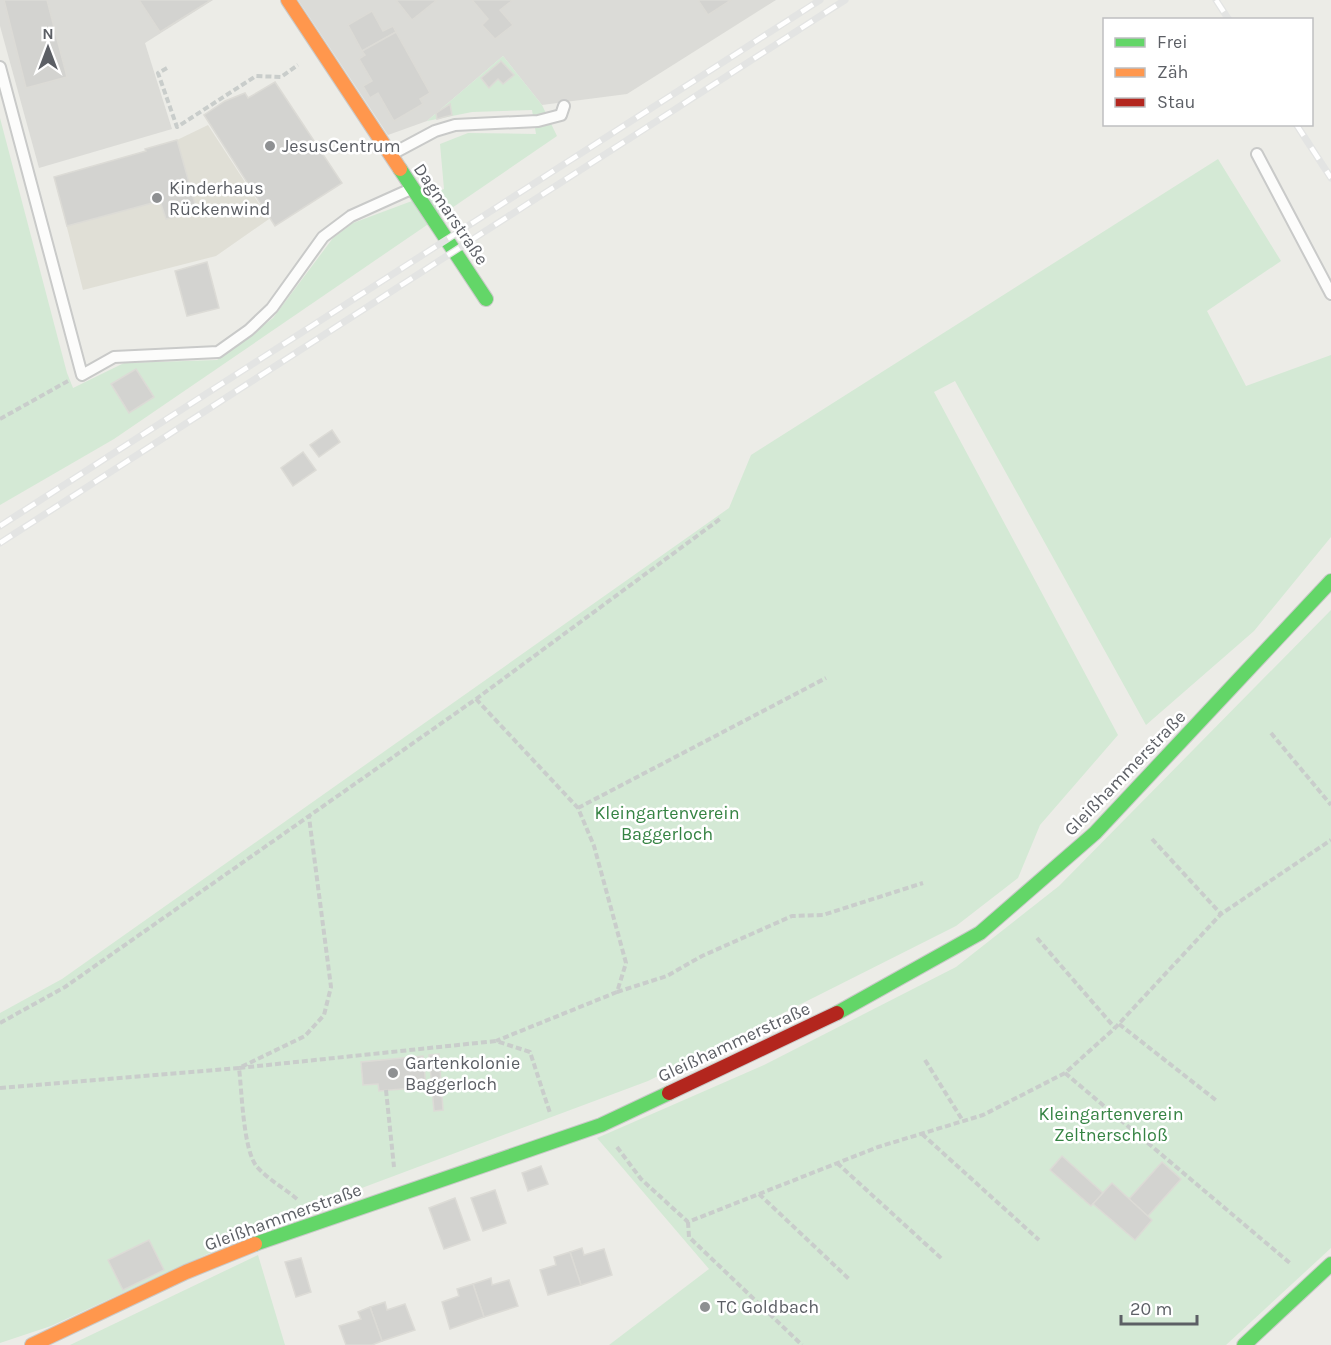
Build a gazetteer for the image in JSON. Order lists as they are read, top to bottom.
{
  "streets": {
    "street": ["Dagmarstraße", "Gleißhammerstraße"]
  },
  "parks": ["Kleingartenverein Baggerloch", "Kleingartenverein Zeltnerschloß"],
  "places": [
    "JesusCentrum",
    "Kinderhaus Rückenwind",
    "Gartenkolonie Baggerloch",
    "TC Goldbach"
  ],
  "legend": ["Frei", "Zäh", "Stau"],
  "scale_bar": "20 m",
  "north": "top"
}
